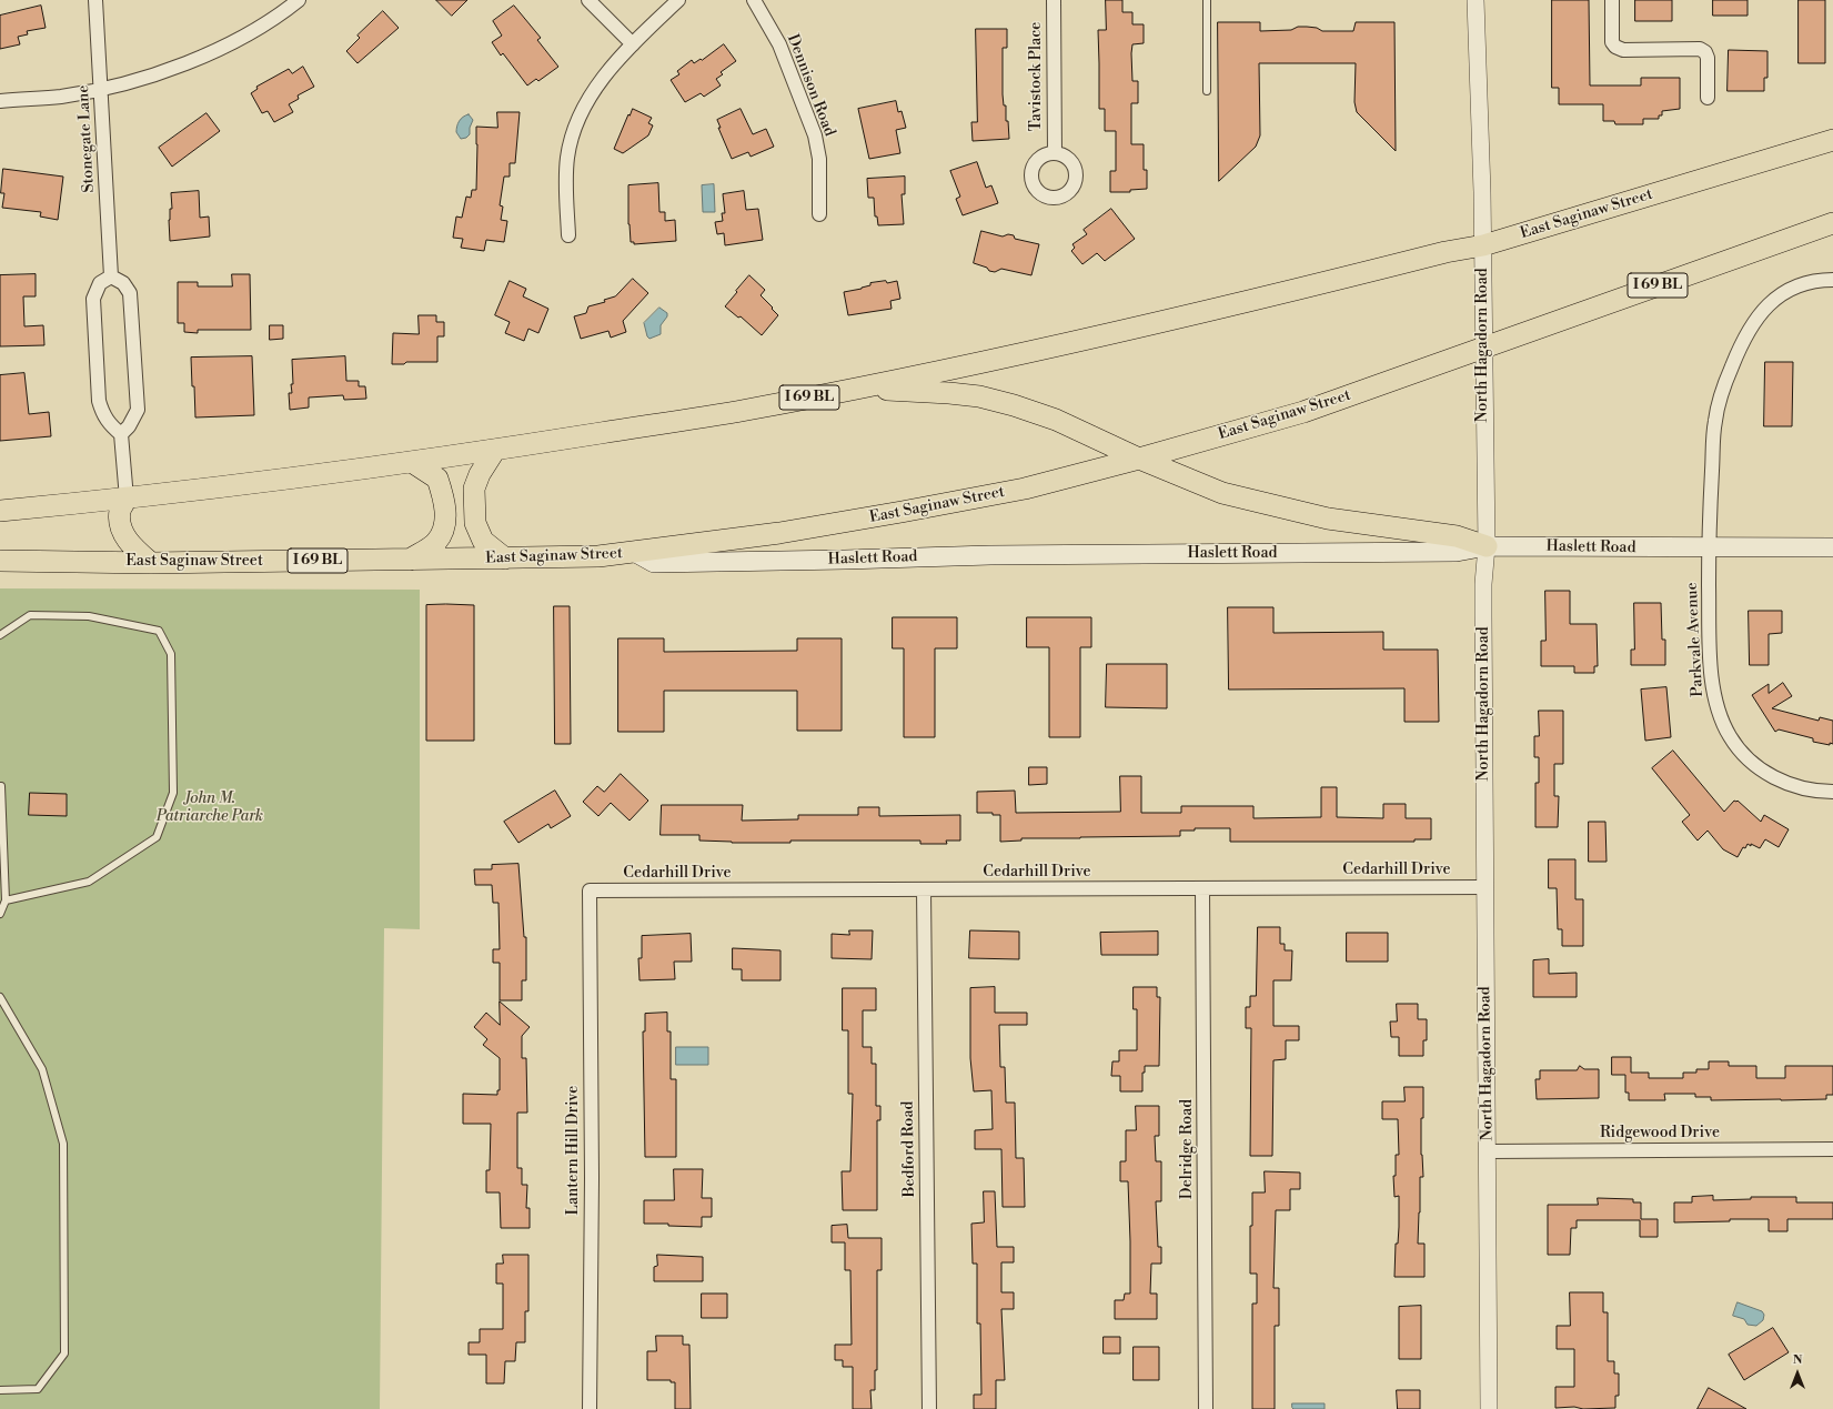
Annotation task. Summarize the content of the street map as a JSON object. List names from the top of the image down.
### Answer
{
  "streets": {
    "main road": ["East Saginaw Street", "I 69 BL", "Haslett Road"],
    "street": [
      "Tavistock Place",
      "Dennison Road",
      "Stonegate Lane",
      "North Hagadorn Road",
      "Parkvale Avenue",
      "Cedarhill Drive",
      "Ridgewood Drive",
      "Bedford Road",
      "Delridge Road",
      "Lantern Hill Drive"
    ]
  },
  "crossings": [
    ["East Saginaw Street", "North Hagadorn Road"],
    ["East Saginaw Street", "Haslett Road"],
    ["North Hagadorn Road", "Haslett Road"],
    ["North Hagadorn Road", "Cedarhill Drive"],
    ["North Hagadorn Road", "Ridgewood Drive"],
    ["Haslett Road", "Parkvale Avenue"],
    ["Cedarhill Drive", "Bedford Road"],
    ["Cedarhill Drive", "Delridge Road"],
    ["Cedarhill Drive", "Lantern Hill Drive"]
  ],
  "parks": ["John M. Patriarche Park"],
  "north": "top"
}
